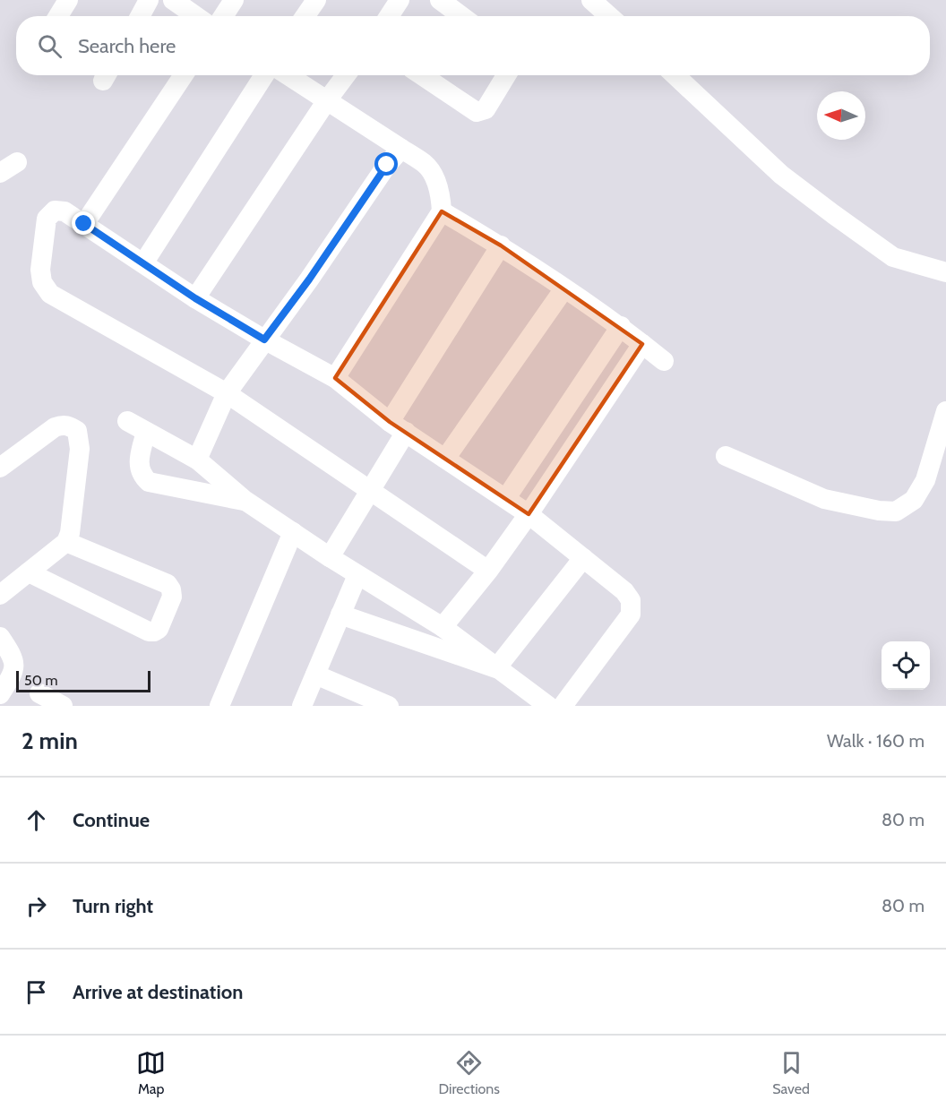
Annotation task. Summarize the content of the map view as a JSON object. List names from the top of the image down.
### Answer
{
  "scale_bar": "50 m",
  "north": "left",
  "page": {
    "search": "Search here",
    "scale": "50 m",
    "heading": ["2 min", "Walk · 160 m"],
    "list": [
      ["Continue", "80 m"],
      ["Turn right", "80 m"],
      "Arrive at destination"
    ],
    "nav": ["Map", "Directions", "Saved"]
  }
}
